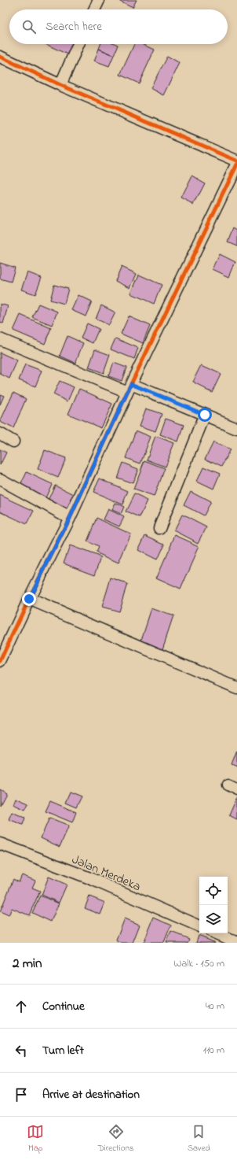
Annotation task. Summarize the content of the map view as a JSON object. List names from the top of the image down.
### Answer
{
  "streets": {
    "street": ["Jalan Merdeka"]
  },
  "page": {
    "search": "Search here",
    "heading": ["2 min", "Walk · 150 m"],
    "list": [
      ["Continue", "40 m"],
      ["Turn left", "110 m"],
      "Arrive at destination"
    ],
    "nav": ["Map", "Directions", "Saved"]
  }
}
